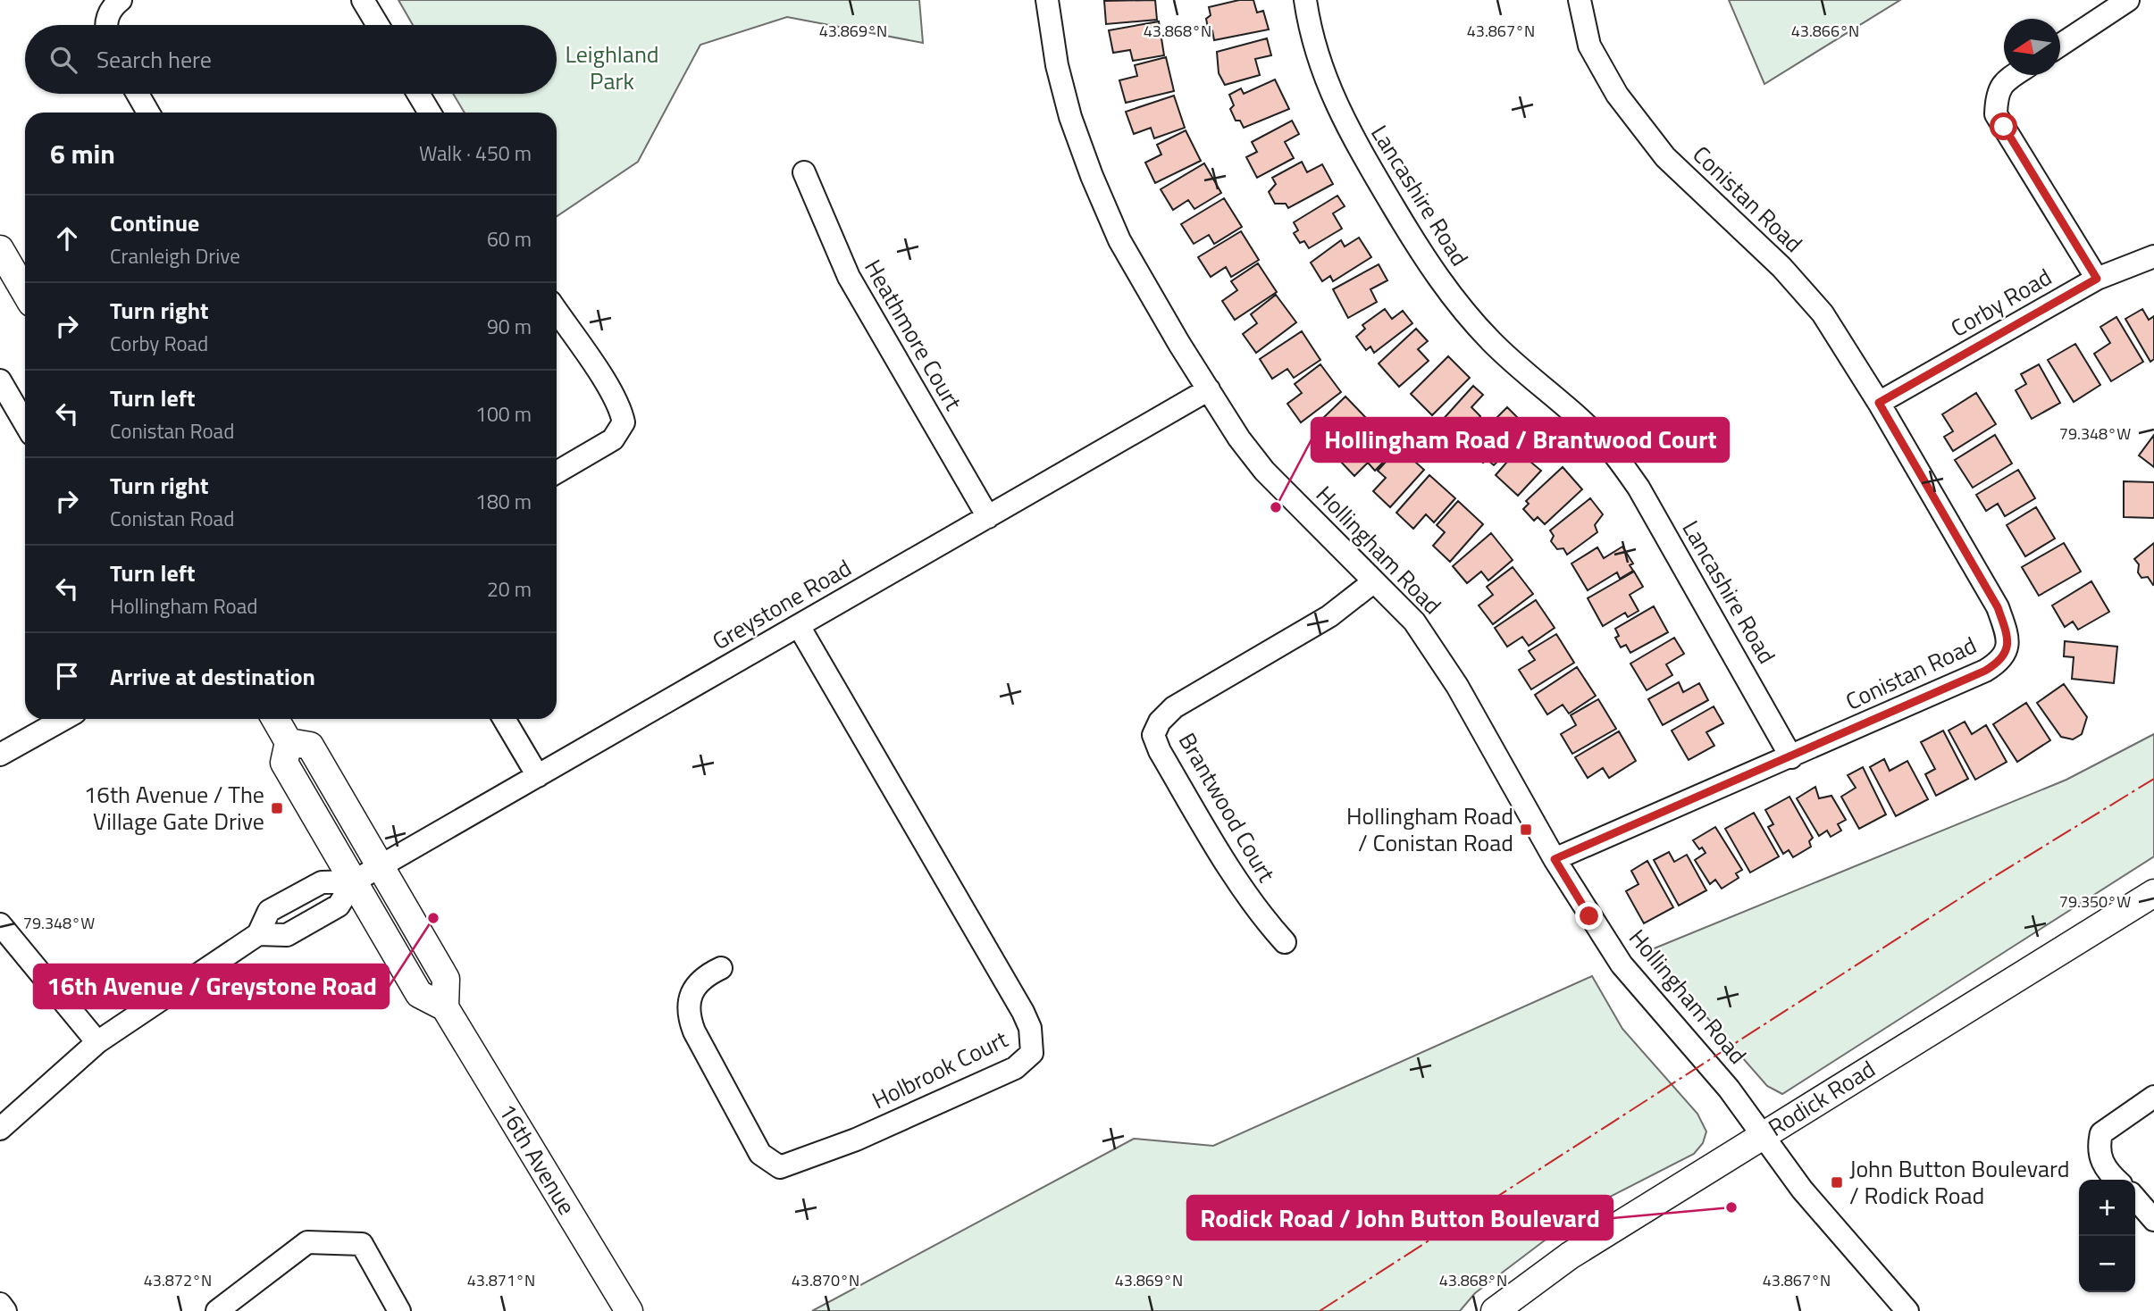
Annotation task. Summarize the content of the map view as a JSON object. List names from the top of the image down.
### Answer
{
  "streets": {
    "main road": ["Rodick Road", "16th Avenue"],
    "street": [
      "Lancashire Road",
      "Conistan Road",
      "Corby Road",
      "Heathmore Court",
      "Hollingham Road",
      "Greystone Road",
      "Brantwood Court",
      "Holbrook Court"
    ]
  },
  "crossings": [
    ["Lancashire Road", "Conistan Road"],
    ["Conistan Road", "Corby Road"],
    ["Conistan Road", "Hollingham Road"],
    ["Heathmore Court", "Greystone Road"],
    ["Hollingham Road", "Greystone Road"],
    ["Hollingham Road", "Brantwood Court"],
    ["Hollingham Road", "Rodick Road"],
    ["Greystone Road", "Holbrook Court"]
  ],
  "parks": ["Leighland Park"],
  "places": {
    "other": ["Hollingham Road / Brantwood Court", "16th Avenue / Greystone Road", "Rodick Road / John Button Boulevard"],
    "transit": ["16th Avenue / The Village Gate Drive", "Hollingham Road / Conistan Road", "John Button Boulevard / Rodick Road"]
  },
  "north": "left",
  "page": {
    "search": "Search here",
    "heading": ["6 min", "Walk · 450 m"],
    "list": [
      ["Continue", "Cranleigh Drive", "60 m"],
      ["Turn right", "Corby Road", "90 m"],
      ["Turn left", "Conistan Road", "100 m"],
      ["Turn right", "Conistan Road", "180 m"],
      ["Turn left", "Hollingham Road", "20 m"],
      "Arrive at destination"
    ],
    "map_buttons": ["+", "−"]
  },
  "coordinates": [
    "43.869°N",
    "43.868°N",
    "43.867°N",
    "43.866°N",
    "79.348°W",
    "79.350°W",
    "43.872°N",
    "43.871°N",
    "43.870°N"
  ]
}
